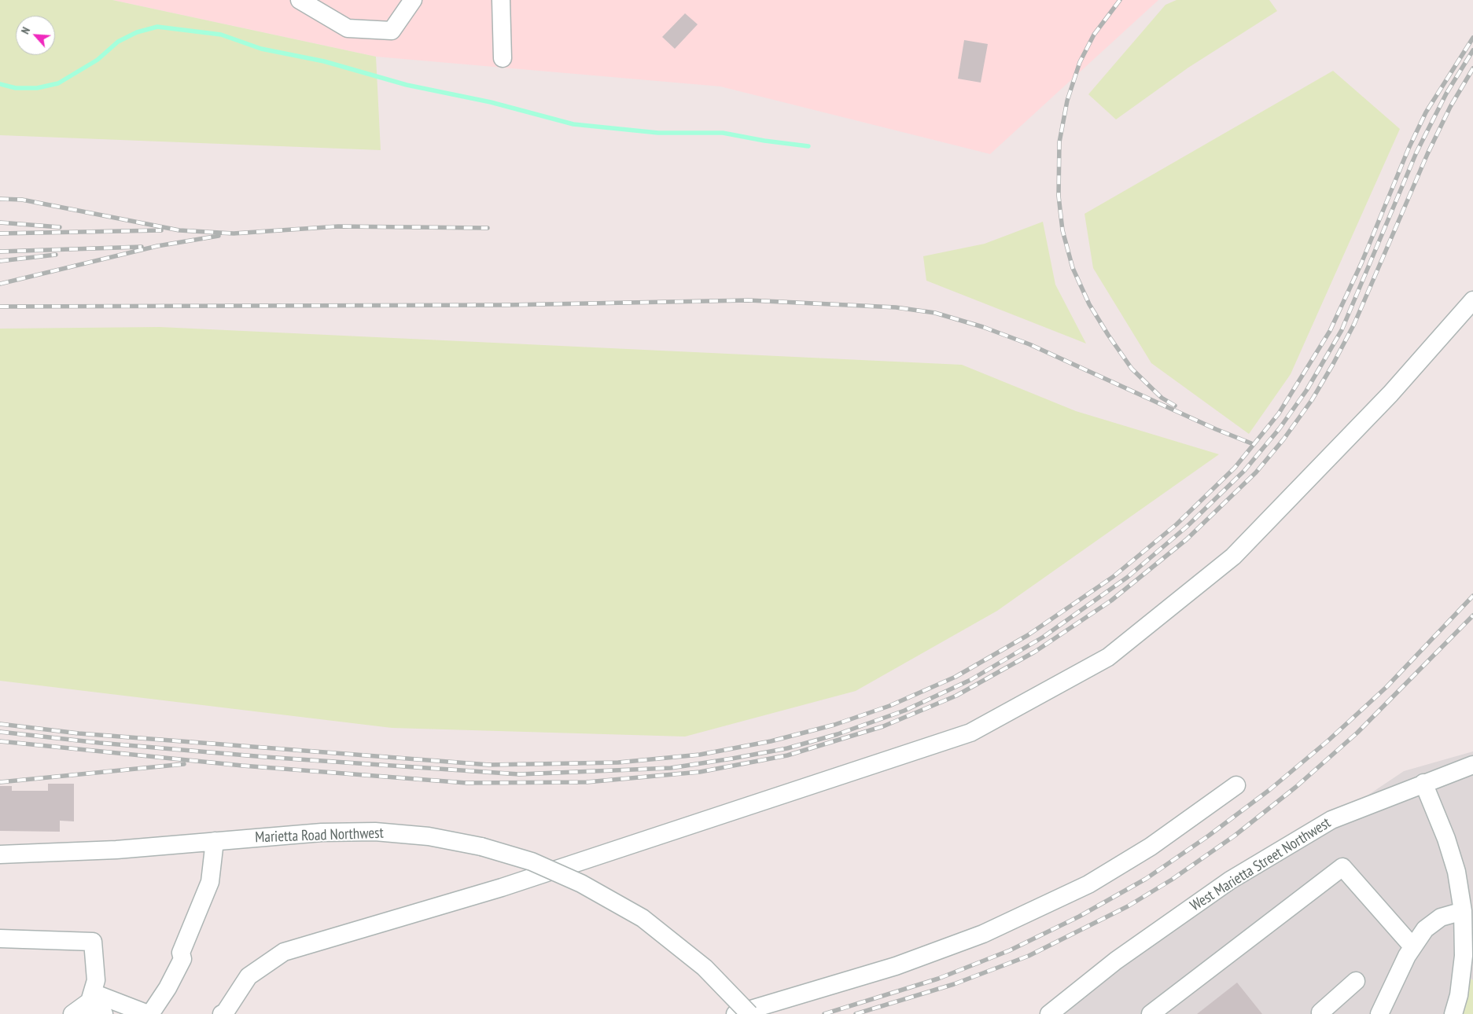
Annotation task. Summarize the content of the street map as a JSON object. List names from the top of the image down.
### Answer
{
  "streets": {
    "street": ["Marietta Road Northwest", "West Marietta Street Northwest"]
  },
  "north": "top left"
}
